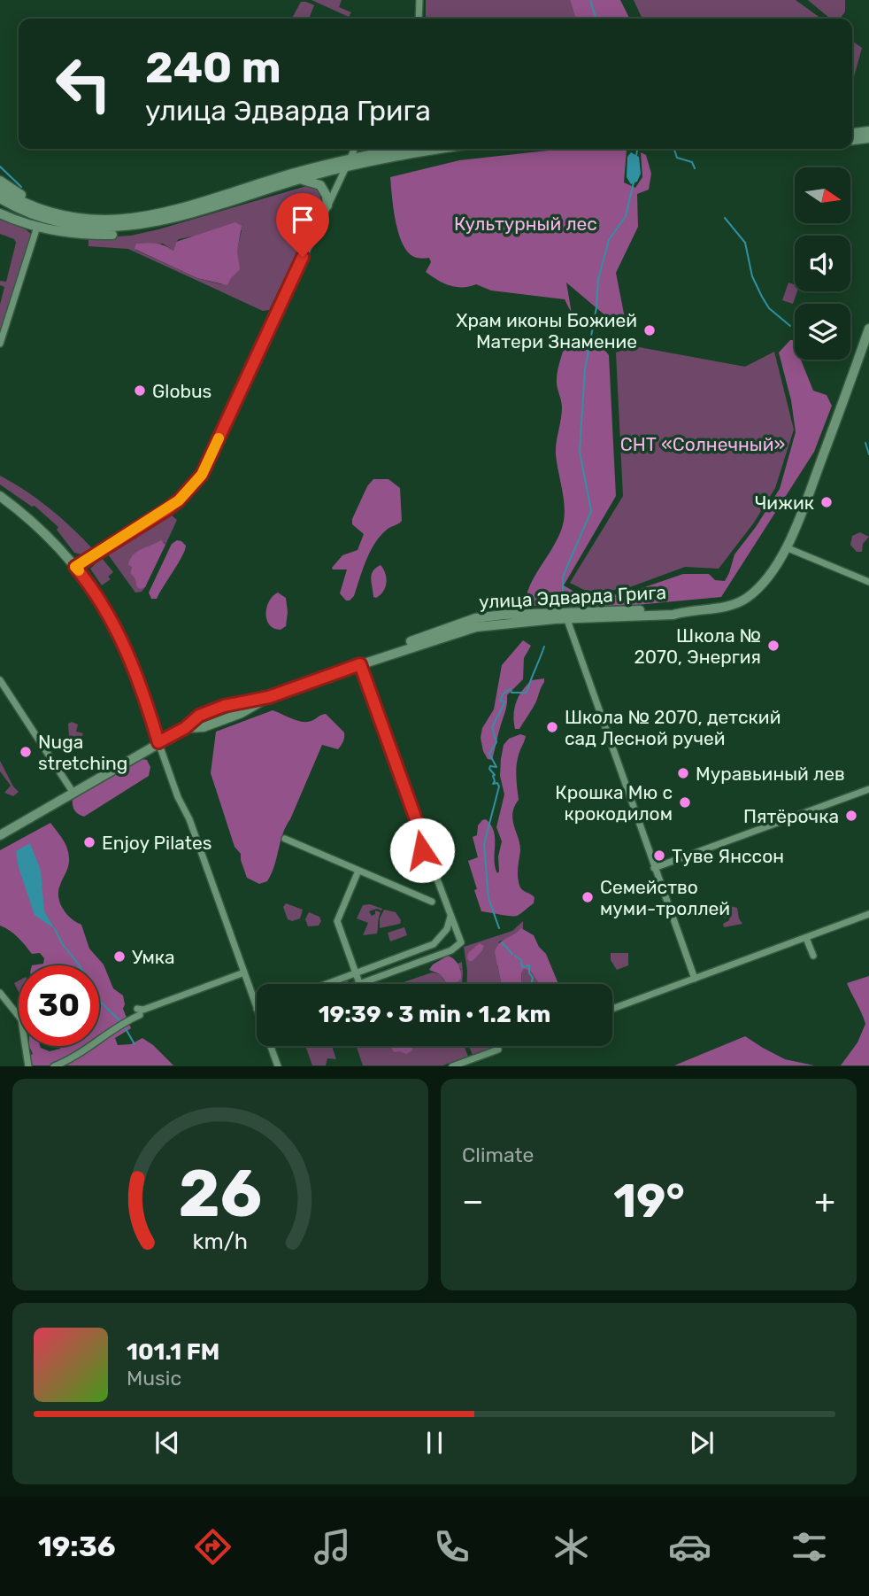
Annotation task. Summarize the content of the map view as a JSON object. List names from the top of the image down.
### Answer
{
  "streets": {
    "street": ["улица Эдварда Грига"]
  },
  "parks": ["Культурный лес", "СНТ «Солнечный»"],
  "places": [
    "Храм иконы Божией Матери Знамение",
    "Globus",
    "Чижик",
    "Школа № 2070, Энергия",
    "Школа № 2070, детский сад Лесной ручей",
    "Nuga stretching",
    "Муравьиный лев",
    "Крошка Мю с крокодилом",
    "Пятёрочка",
    "Enjoy Pilates",
    "Туве Янссон",
    "Семейство муми-троллей",
    "Умка"
  ],
  "north": "right",
  "page": {
    "turn": ["240 m", "улица Эдварда Грига"],
    "limit": "30",
    "trip": "19:39 · 3 min · 1.2 km",
    "tile": "Climate",
    "heat": ["−", "19°", "+"],
    "song": ["101.1 FM", "Music"],
    "tabs": "19:36",
    "gauge": ["26", "km/h"]
  }
}
